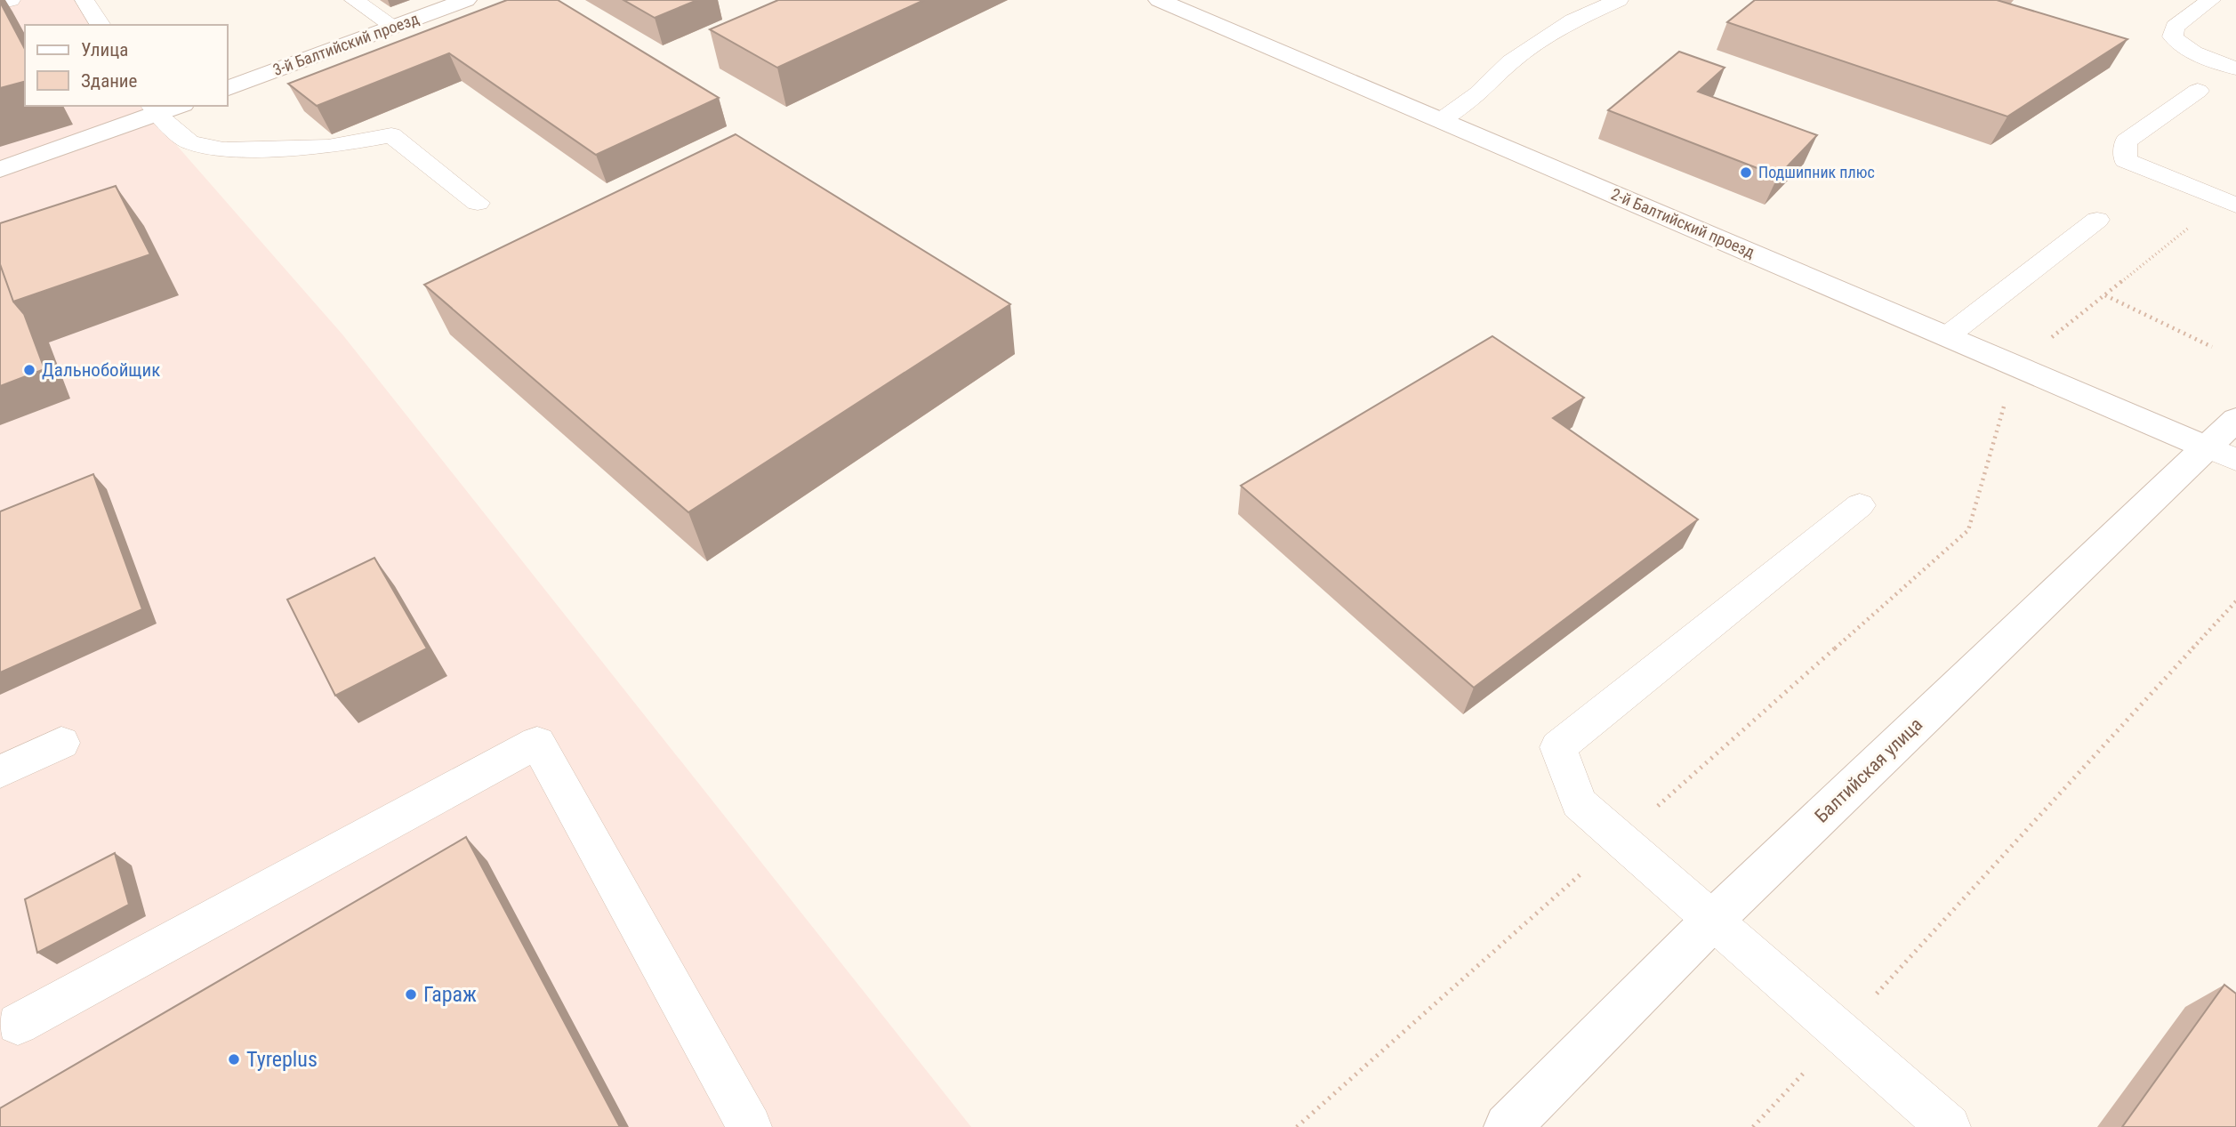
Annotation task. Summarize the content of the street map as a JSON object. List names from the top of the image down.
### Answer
{
  "streets": {
    "street": ["3-й Балтийский проезд", "2-й Балтийский проезд", "Балтийская улица"]
  },
  "crossings": [
    ["2-й Балтийский проезд", "Балтийская улица"]
  ],
  "places": [
    "Подшипник плюс",
    "Дальнобойщик",
    "Гараж",
    "Tyreplus"
  ],
  "legend": ["Улица", "Здание"]
}
